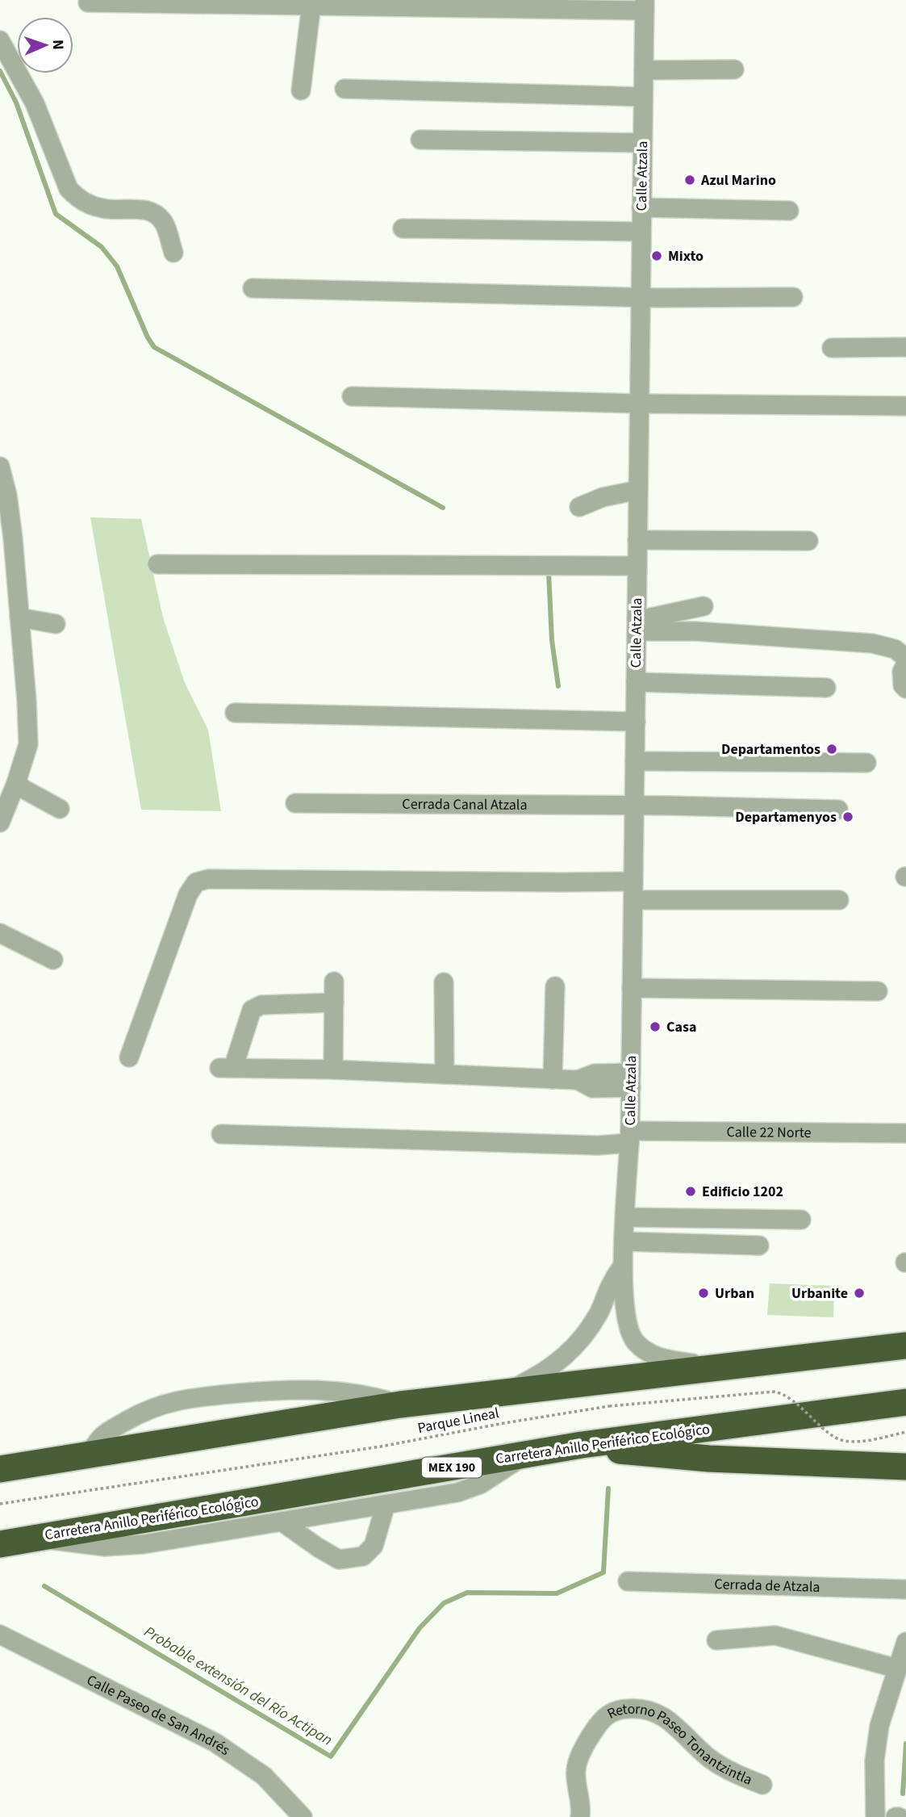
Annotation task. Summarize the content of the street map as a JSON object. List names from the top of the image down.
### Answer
{
  "streets": {
    "highway": ["Carretera Anillo Periférico Ecológico", "MEX 190"],
    "street": [
      "Calle Atzala",
      "Cerrada Canal Atzala",
      "Calle 22 Norte",
      "Cerrada de Atzala",
      "Calle Paseo de San Andrés",
      "Retorno Paseo Tonantzintla"
    ],
    "path": ["Parque Lineal"]
  },
  "crossings": [
    ["Calle Atzala", "Cerrada Canal Atzala"],
    ["Calle Atzala", "Calle 22 Norte"]
  ],
  "water": ["Probable extensión del Río Actipan"],
  "places": [
    "Azul Marino",
    "Mixto",
    "Departamentos",
    "Departamenyos",
    "Casa",
    "Edificio 1202",
    "Urban",
    "Urbanite"
  ],
  "north": "right"
}
